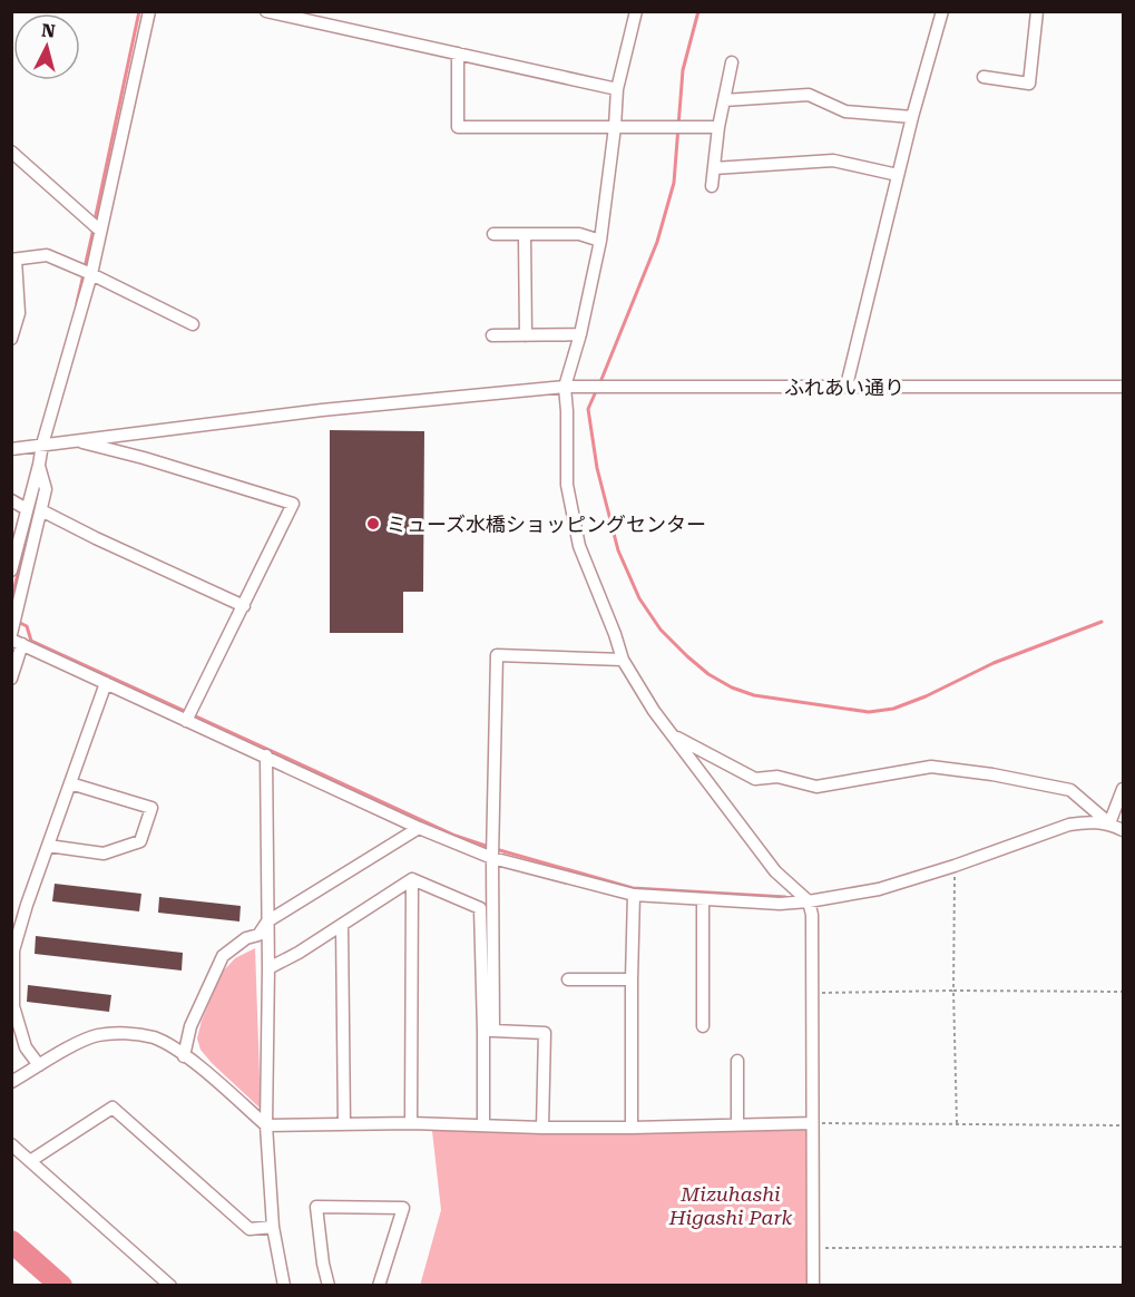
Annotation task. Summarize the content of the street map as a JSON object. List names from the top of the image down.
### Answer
{
  "streets": {
    "street": ["ふれあい通り"]
  },
  "parks": ["Mizuhashi Higashi Park"],
  "places": ["ミューズ水橋ショッピングセンター"],
  "north": "top"
}
